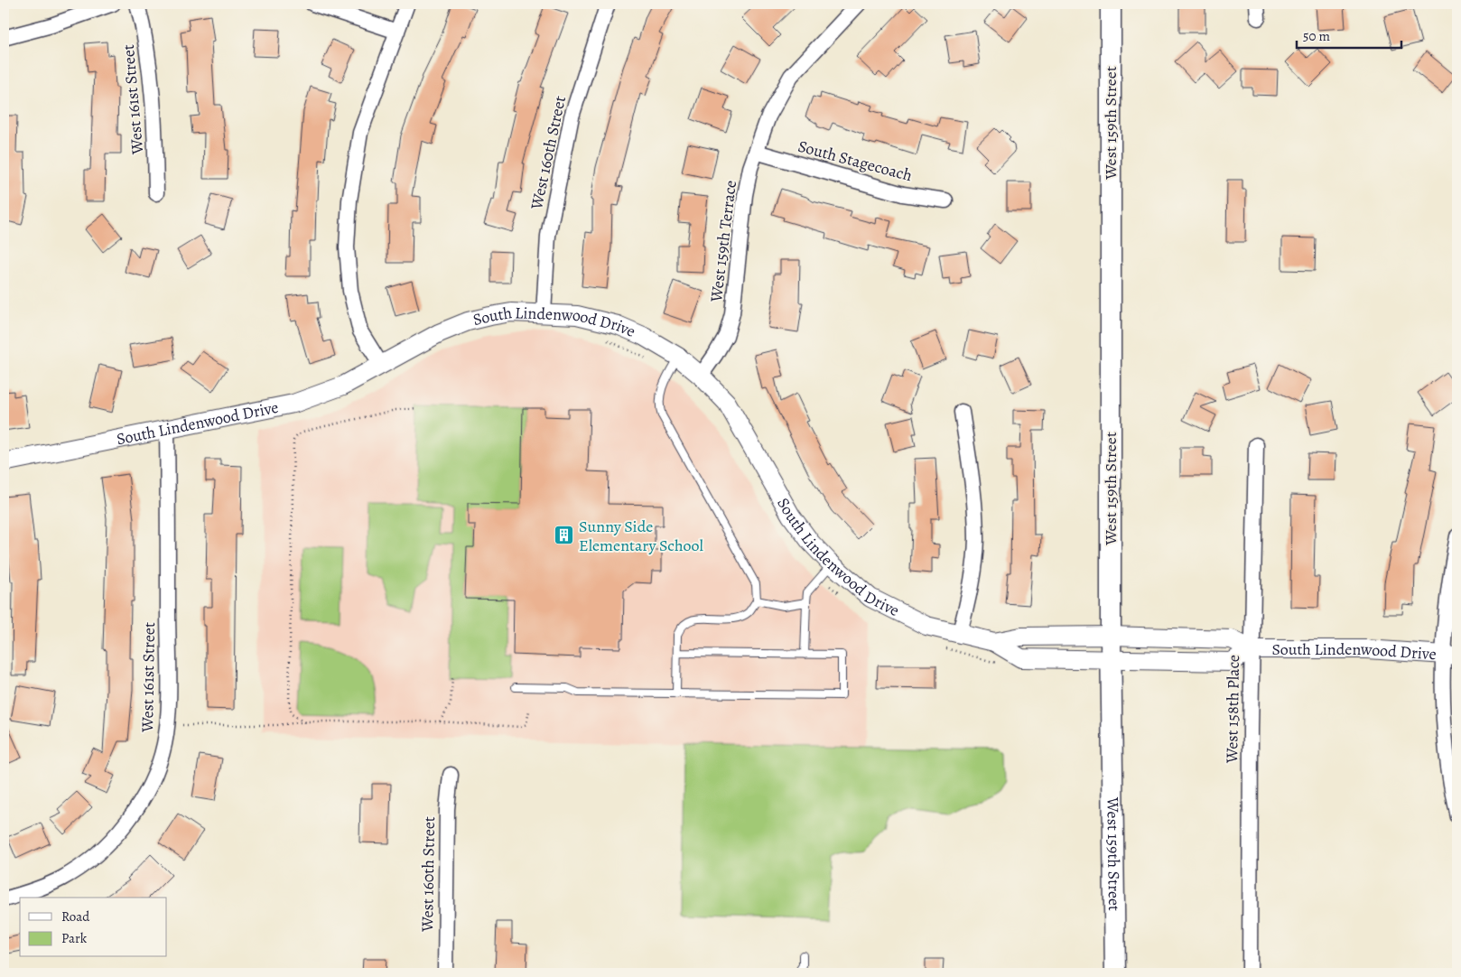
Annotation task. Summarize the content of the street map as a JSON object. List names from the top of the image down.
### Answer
{
  "streets": {
    "main road": ["West 159th Street"],
    "street": [
      "West 161st Street",
      "West 160th Street",
      "South Stagecoach",
      "West 159th Terrace",
      "South Lindenwood Drive",
      "West 158th Place"
    ]
  },
  "crossings": [
    ["West 161st Street", "South Lindenwood Drive"],
    ["West 159th Street", "South Lindenwood Drive"],
    ["West 160th Street", "South Lindenwood Drive"],
    ["South Stagecoach", "West 159th Terrace"],
    ["West 159th Terrace", "South Lindenwood Drive"],
    ["South Lindenwood Drive", "West 158th Place"]
  ],
  "places": {
    "building": ["Sunny Side Elementary School"]
  },
  "legend": ["Road", "Park"],
  "scale_bar": "50 m"
}
